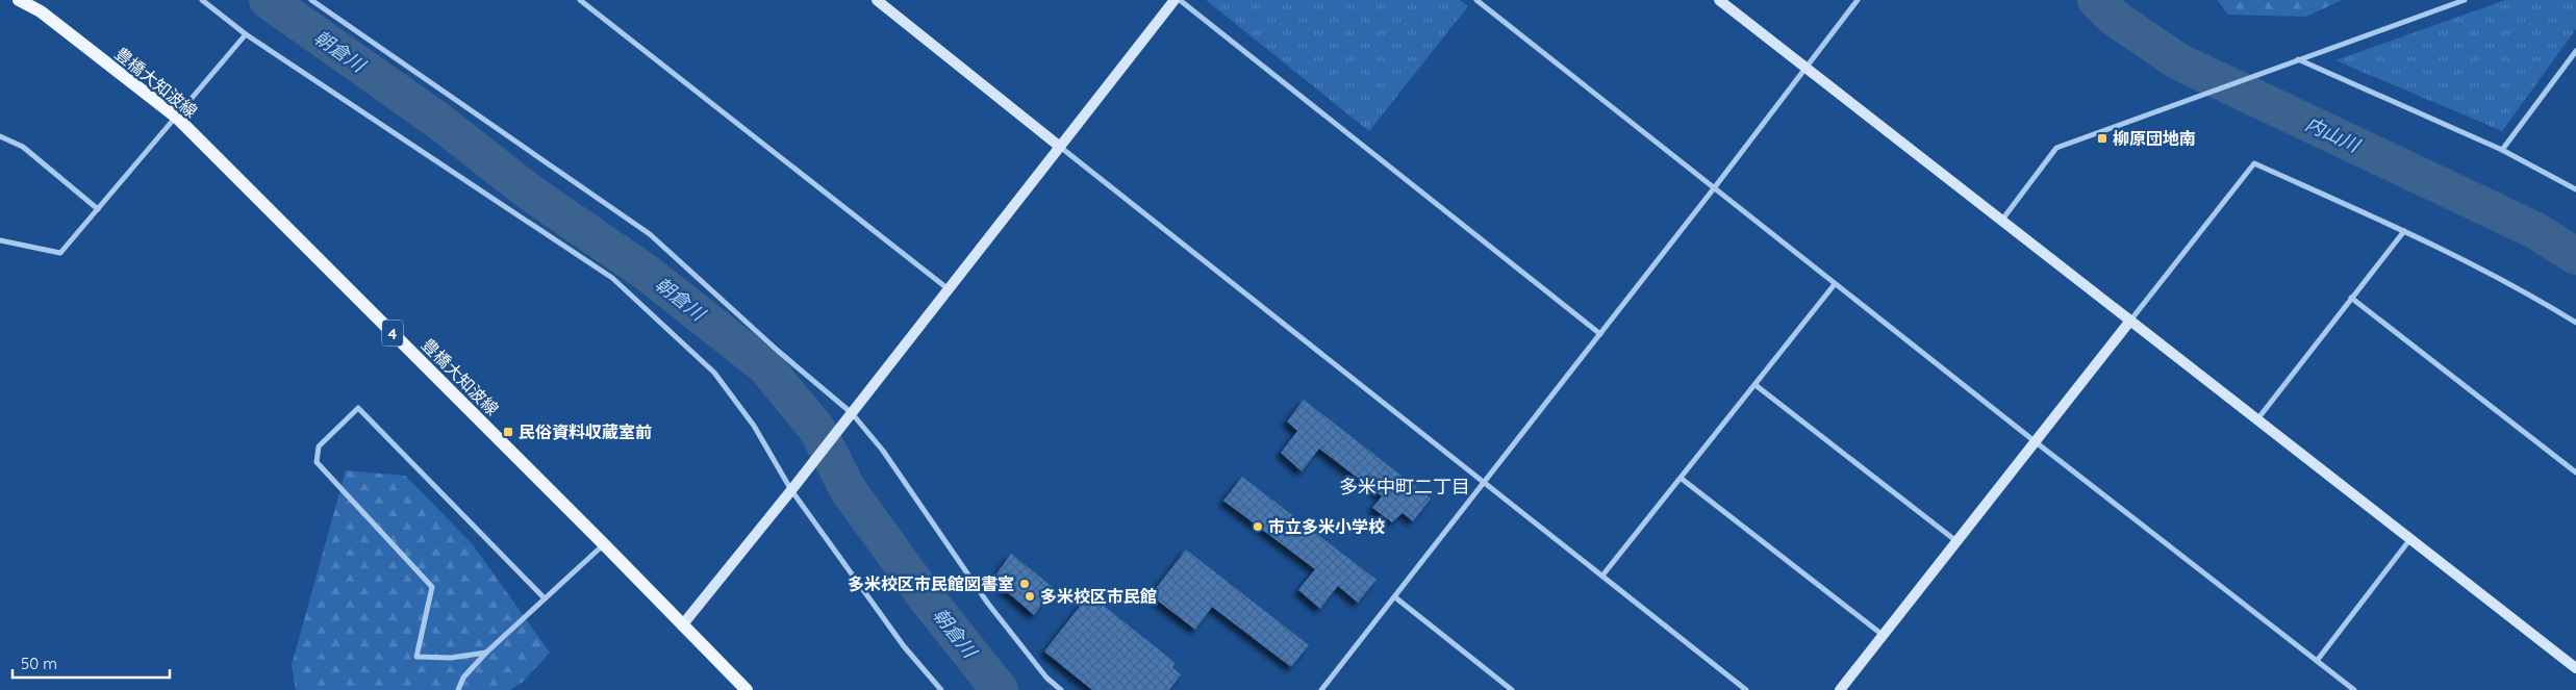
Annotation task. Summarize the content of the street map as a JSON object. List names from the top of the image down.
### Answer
{
  "streets": {
    "main road": ["豊橋大知波線", "4"]
  },
  "districts": ["多米中町二丁目"],
  "water": ["朝倉川", "内山川"],
  "places": {
    "transit": ["柳原団地南", "民俗資料収蔵室前"],
    "other": ["市立多米小学校", "多米校区市民館図書室", "多米校区市民館"]
  },
  "scale_bar": "50 m"
}
